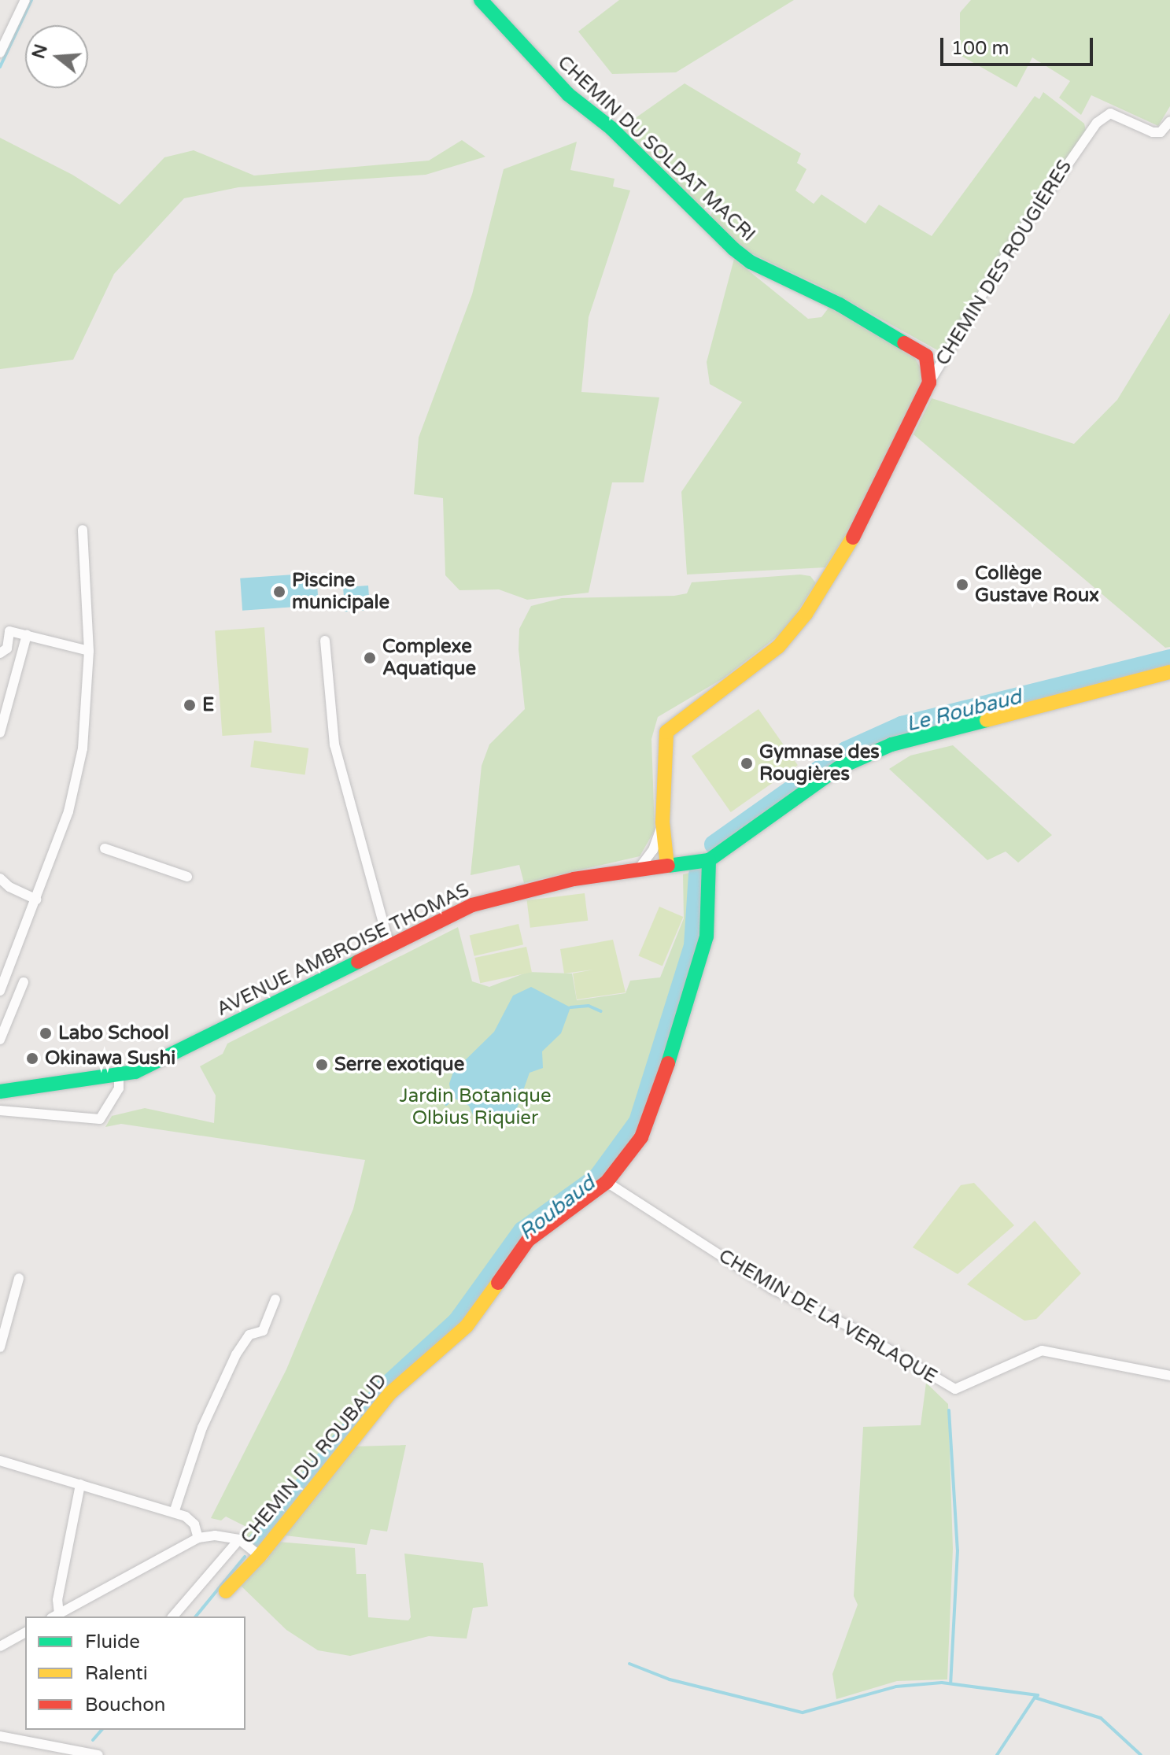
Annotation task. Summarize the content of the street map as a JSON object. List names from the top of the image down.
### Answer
{
  "streets": {
    "street": [
      "CHEMIN DU SOLDAT MACRI",
      "CHEMIN DES ROUGIÈRES",
      "AVENUE AMBROISE THOMAS",
      "CHEMIN DE LA VERLAQUE",
      "CHEMIN DU ROUBAUD"
    ]
  },
  "crossings": [
    ["CHEMIN DU SOLDAT MACRI", "CHEMIN DES ROUGIÈRES"],
    ["AVENUE AMBROISE THOMAS", "CHEMIN DU ROUBAUD"],
    ["CHEMIN DE LA VERLAQUE", "CHEMIN DU ROUBAUD"]
  ],
  "water": ["Le Roubaud", "Roubaud"],
  "parks": ["Jardin Botanique Olbius Riquier"],
  "places": [
    "Collège Gustave Roux",
    "Piscine municipale",
    "Complexe Aquatique",
    "E",
    "Gymnase des Rougières",
    "Labo School",
    "Okinawa Sushi",
    "Serre exotique"
  ],
  "legend": ["Fluide", "Ralenti", "Bouchon"],
  "scale_bar": "100 m",
  "north": "left"
}
